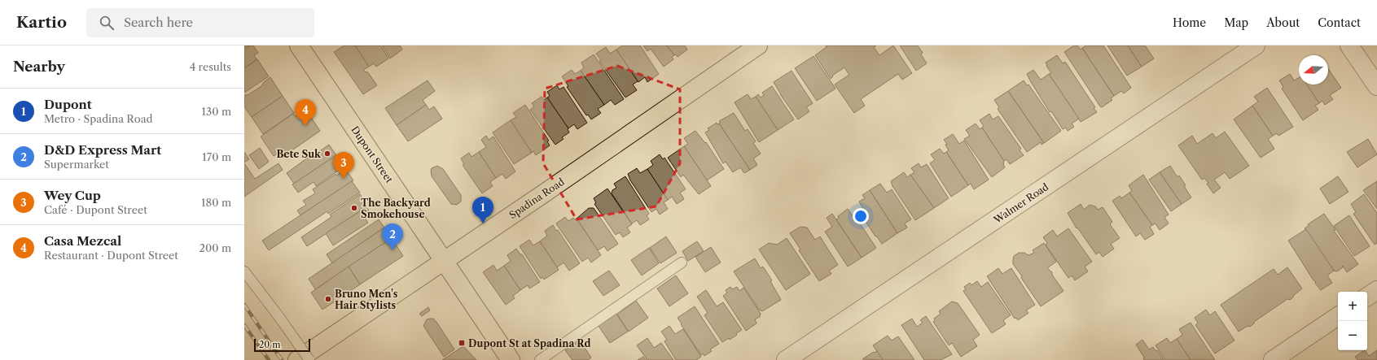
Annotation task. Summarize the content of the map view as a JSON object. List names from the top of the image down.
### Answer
{
  "streets": {
    "main road": ["Dupont Street", "Spadina Road"],
    "street": ["Walmer Road"]
  },
  "crossings": [
    ["Dupont Street", "Spadina Road"]
  ],
  "places": {
    "other": ["Bete Suk", "The Backyard Smokehouse", "Bruno Men's Hair Stylists"],
    "transit": ["Dupont St at Spadina Rd"]
  },
  "scale_bar": "20 m",
  "north": "left",
  "page": {
    "header": "Kartio",
    "search": "Search here",
    "nav": [
      "Home",
      "Map",
      "About",
      "Contact"
    ],
    "heading": ["Nearby", "4 results"],
    "list": [
      {
        "mark": "1",
        "name": "Dupont",
        "note": "Metro · Spadina Road",
        "value": "130 m"
      },
      {
        "mark": "2",
        "name": "D&D Express Mart",
        "note": "Supermarket",
        "value": "170 m"
      },
      {
        "mark": "3",
        "name": "Wey Cup",
        "note": "Café · Dupont Street",
        "value": "180 m"
      },
      {
        "mark": "4",
        "name": "Casa Mezcal",
        "note": "Restaurant · Dupont Street",
        "value": "200 m"
      }
    ],
    "pins": [
      "4",
      "3",
      "1",
      "2"
    ],
    "map_buttons": ["+", "−"],
    "scale": "20 m"
  }
}
